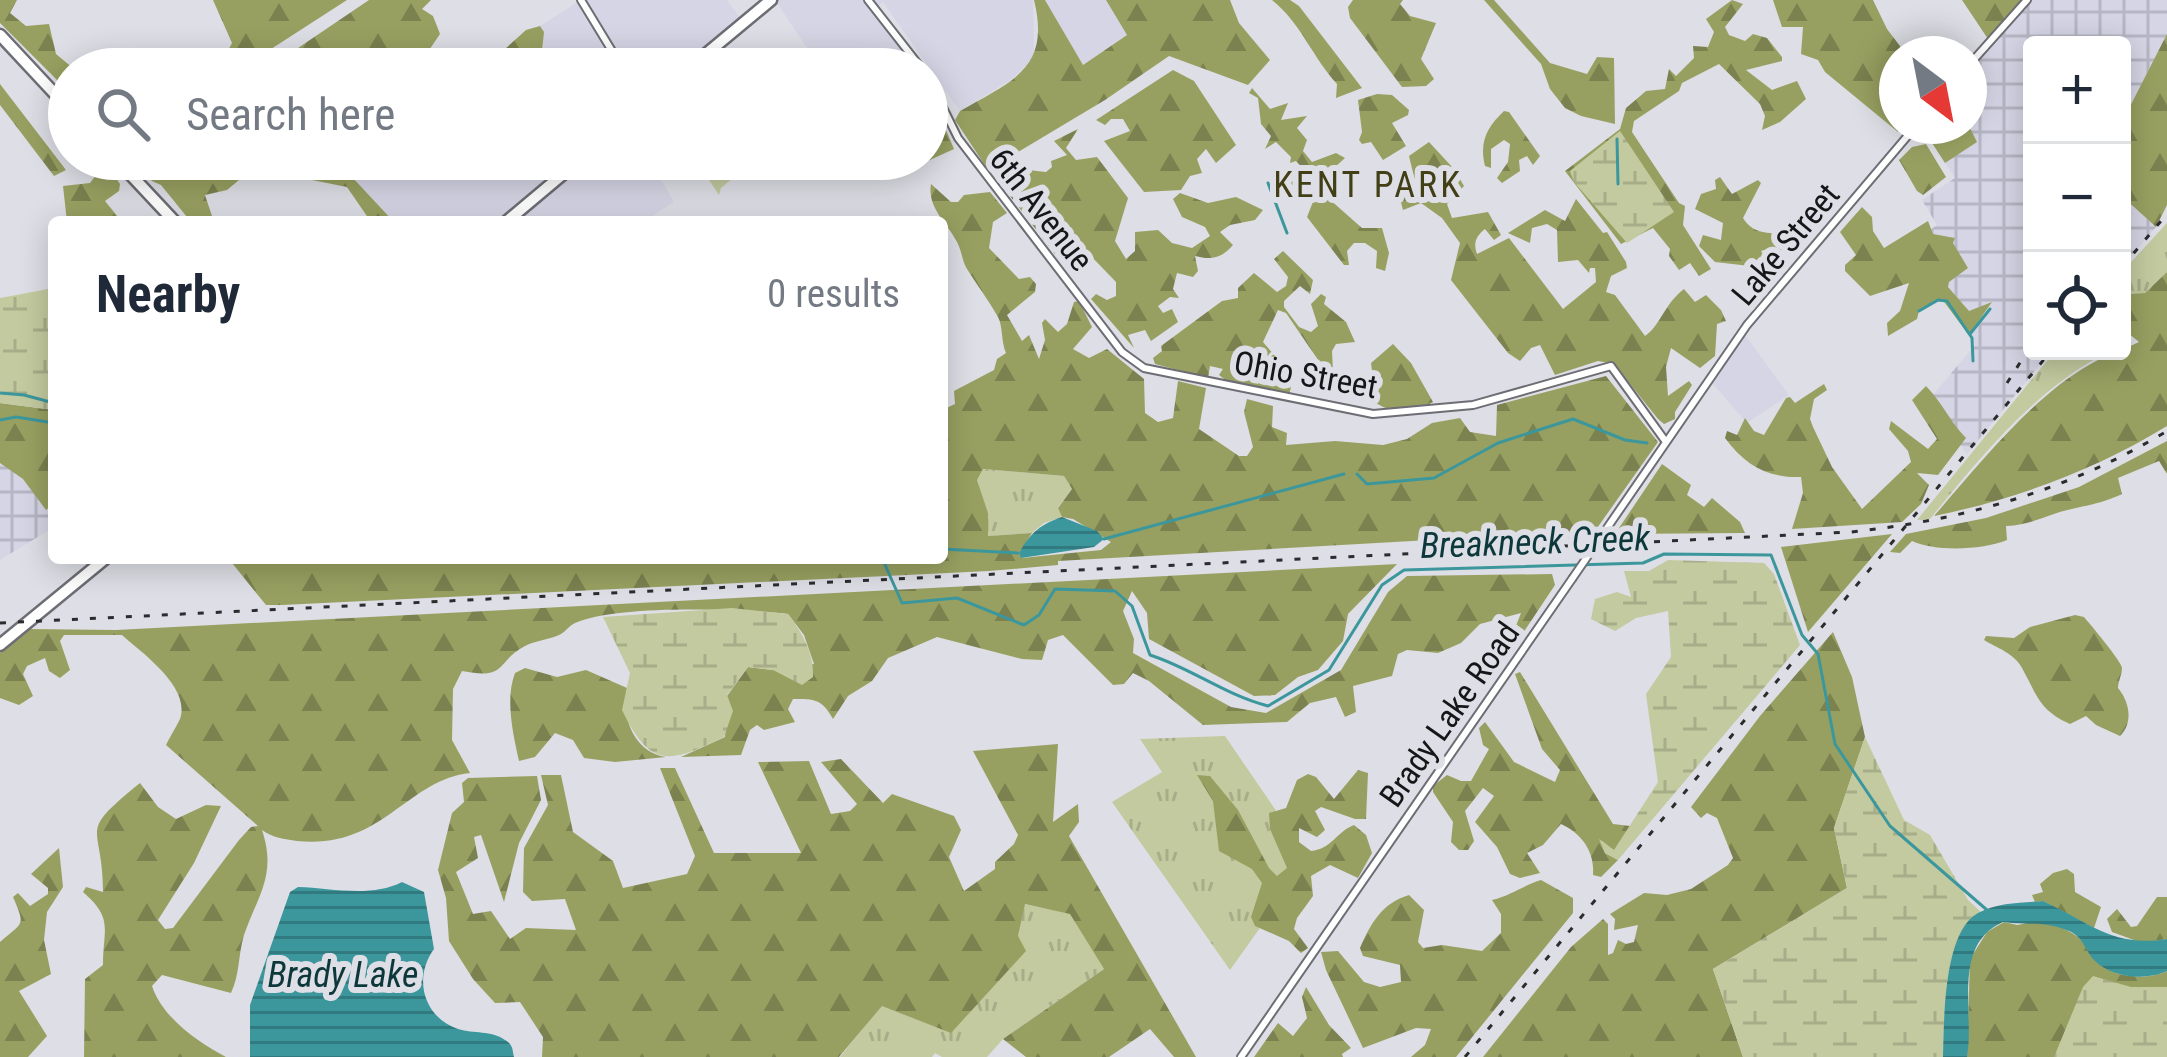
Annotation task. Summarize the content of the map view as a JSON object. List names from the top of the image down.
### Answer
{
  "streets": {
    "street": [
      "6th Avenue",
      "Lake Street",
      "Ohio Street",
      "Brady Lake Road"
    ]
  },
  "crossings": [
    ["6th Avenue", "Ohio Street"],
    ["Lake Street", "Brady Lake Road"],
    ["Ohio Street", "Brady Lake Road"]
  ],
  "districts": ["KENT PARK"],
  "water": ["Breakneck Creek", "Brady Lake"],
  "north": "bottom right",
  "page": {
    "map_buttons": ["+", "−"],
    "search": "Search here",
    "heading": ["Nearby", "0 results"]
  }
}
